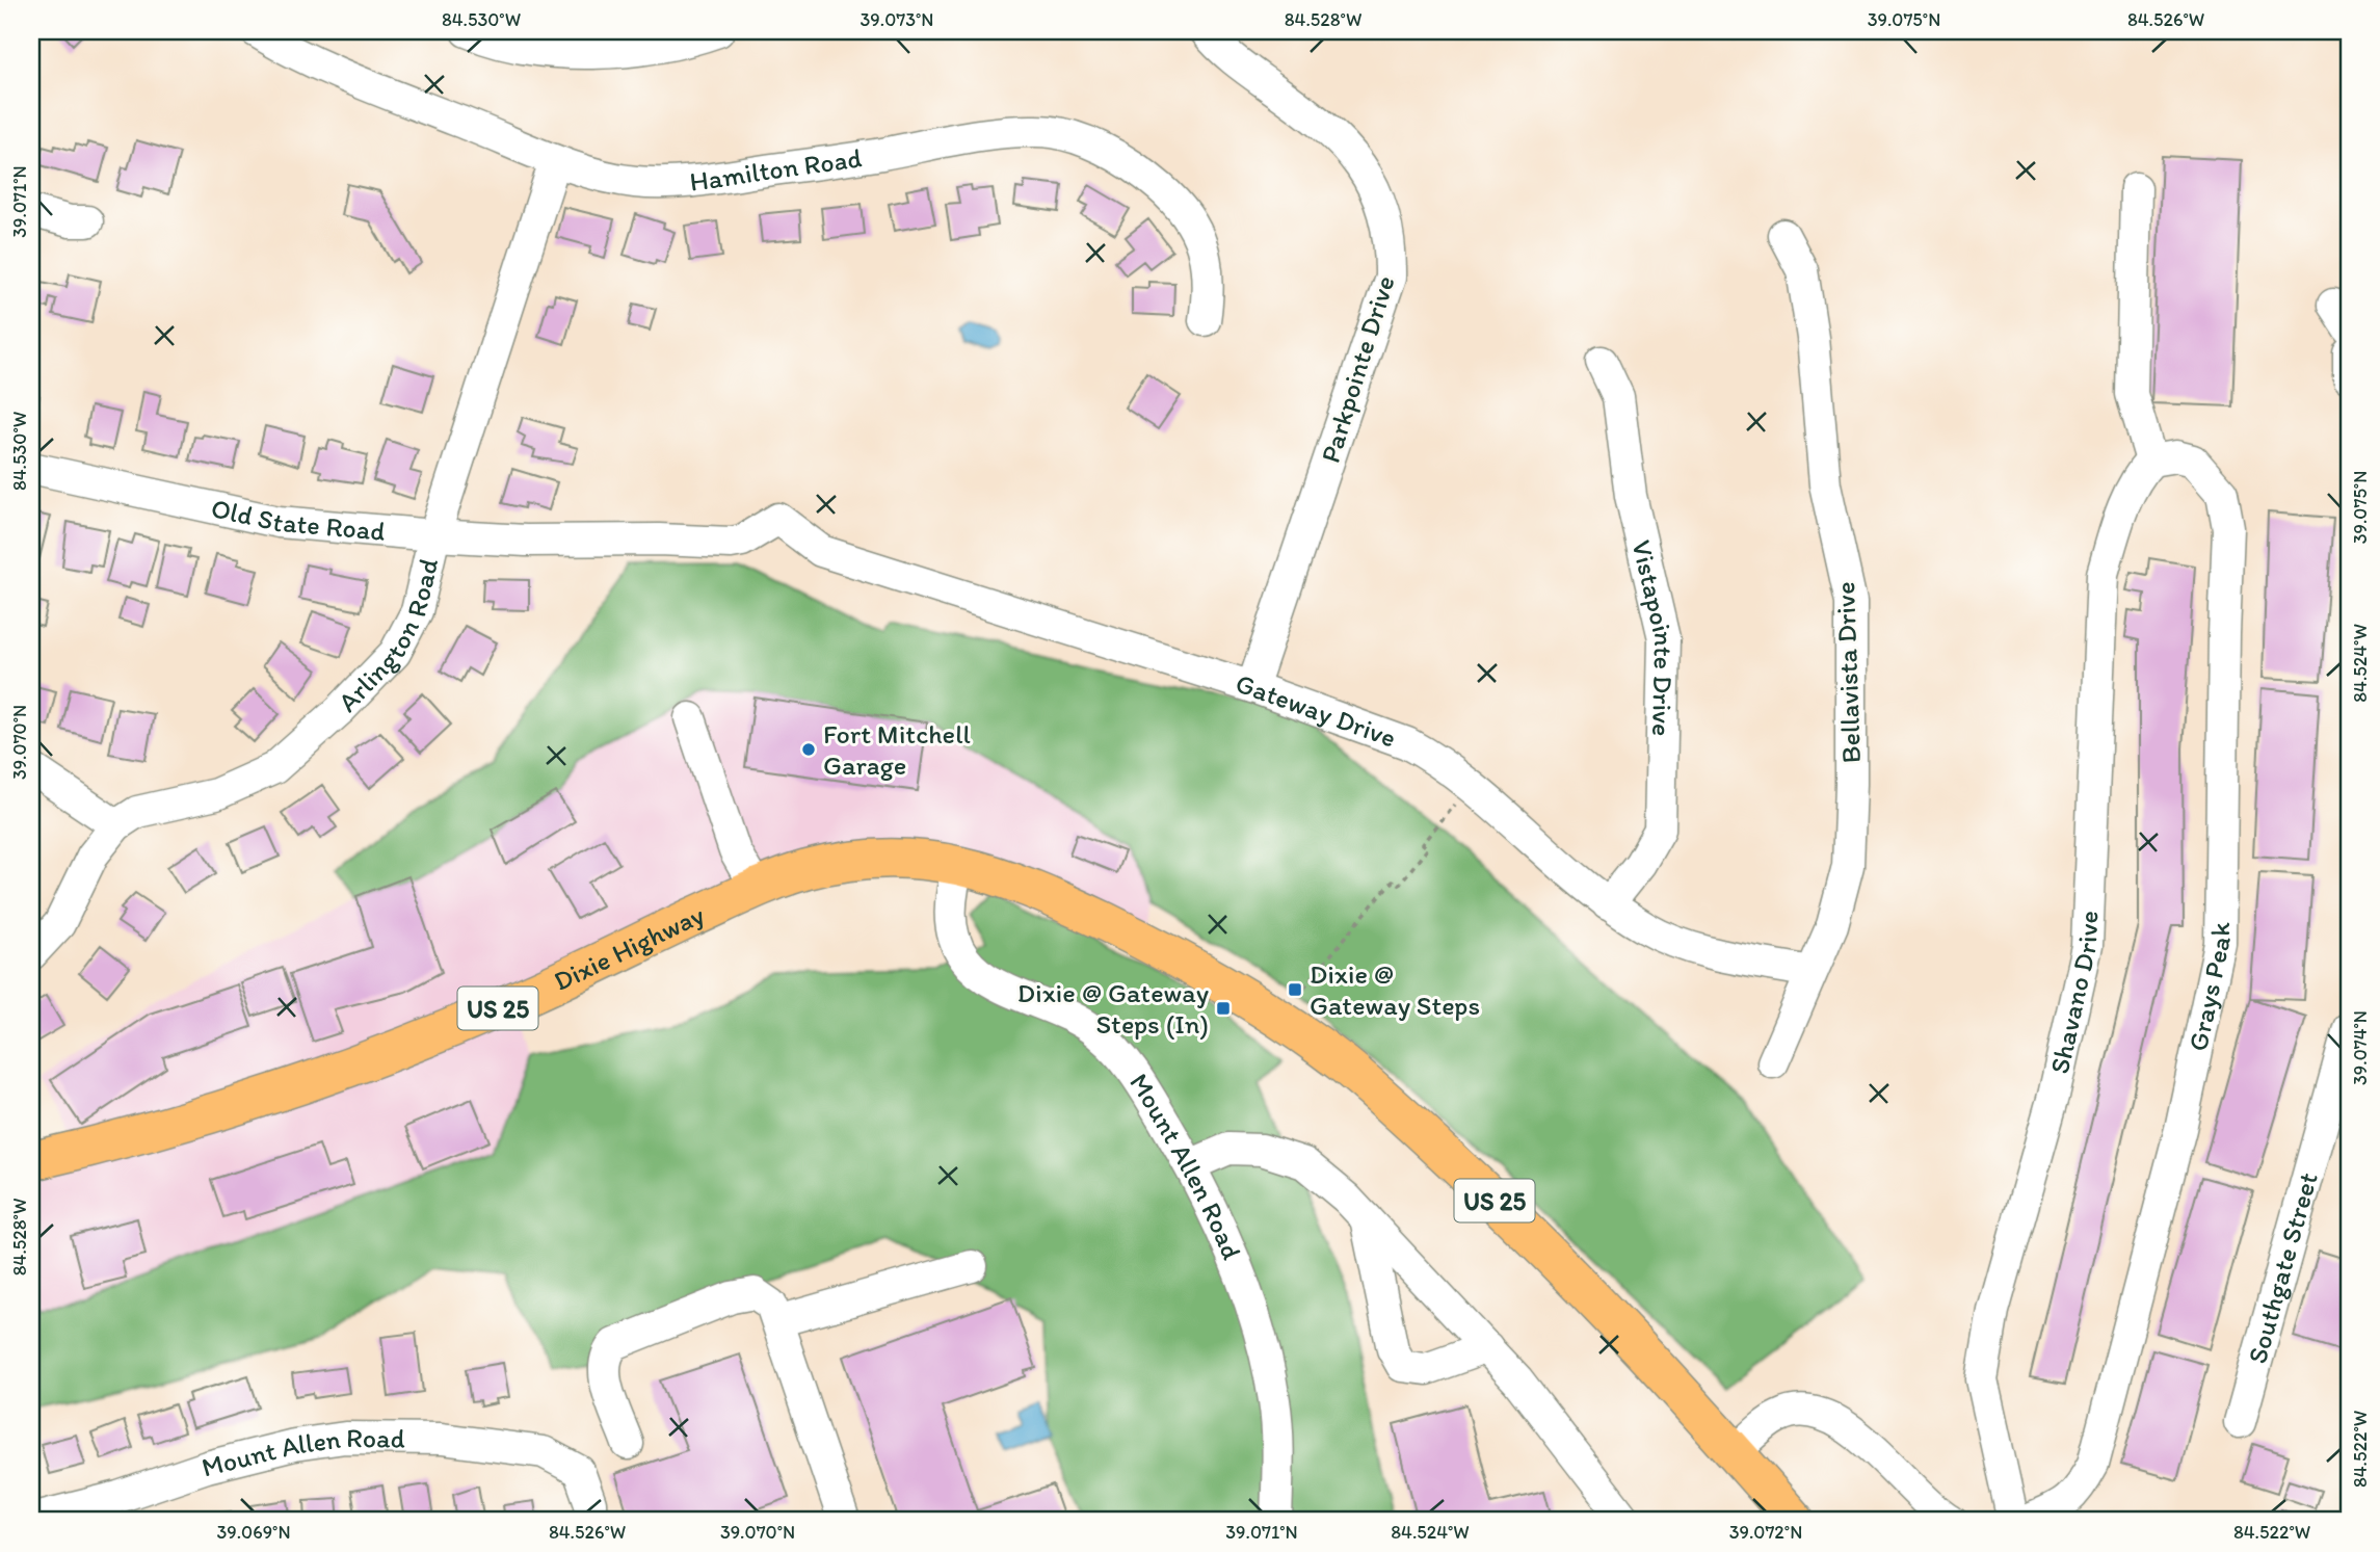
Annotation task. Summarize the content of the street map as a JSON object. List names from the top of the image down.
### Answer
{
  "streets": {
    "main road": ["Dixie Highway", "US 25"],
    "street": [
      "Hamilton Road",
      "Parkpointe Drive",
      "Old State Road",
      "Arlington Road",
      "Vistapointe Drive",
      "Bellavista Drive",
      "Gateway Drive",
      "Grays Peak",
      "Shavano Drive",
      "Mount Allen Road",
      "Southgate Street"
    ]
  },
  "crossings": [
    ["Hamilton Road", "Arlington Road"],
    ["Parkpointe Drive", "Gateway Drive"],
    ["Old State Road", "Arlington Road"],
    ["Old State Road", "Gateway Drive"],
    ["Vistapointe Drive", "Gateway Drive"],
    ["Bellavista Drive", "Gateway Drive"],
    ["Dixie Highway", "US 25"],
    ["Dixie Highway", "Mount Allen Road"],
    ["Grays Peak", "Shavano Drive"]
  ],
  "places": {
    "other": ["Fort Mitchell Garage"],
    "transit": ["Dixie @ Gateway Steps", "Dixie @ Gateway Steps (In)"]
  },
  "coordinates": [
    "84.530°W",
    "39.073°N",
    "84.528°W",
    "39.075°N",
    "84.526°W",
    "39.071°N",
    "84.524°W",
    "39.070°N",
    "39.074°N",
    "84.522°W",
    "39.069°N",
    "39.072°N"
  ]
}
